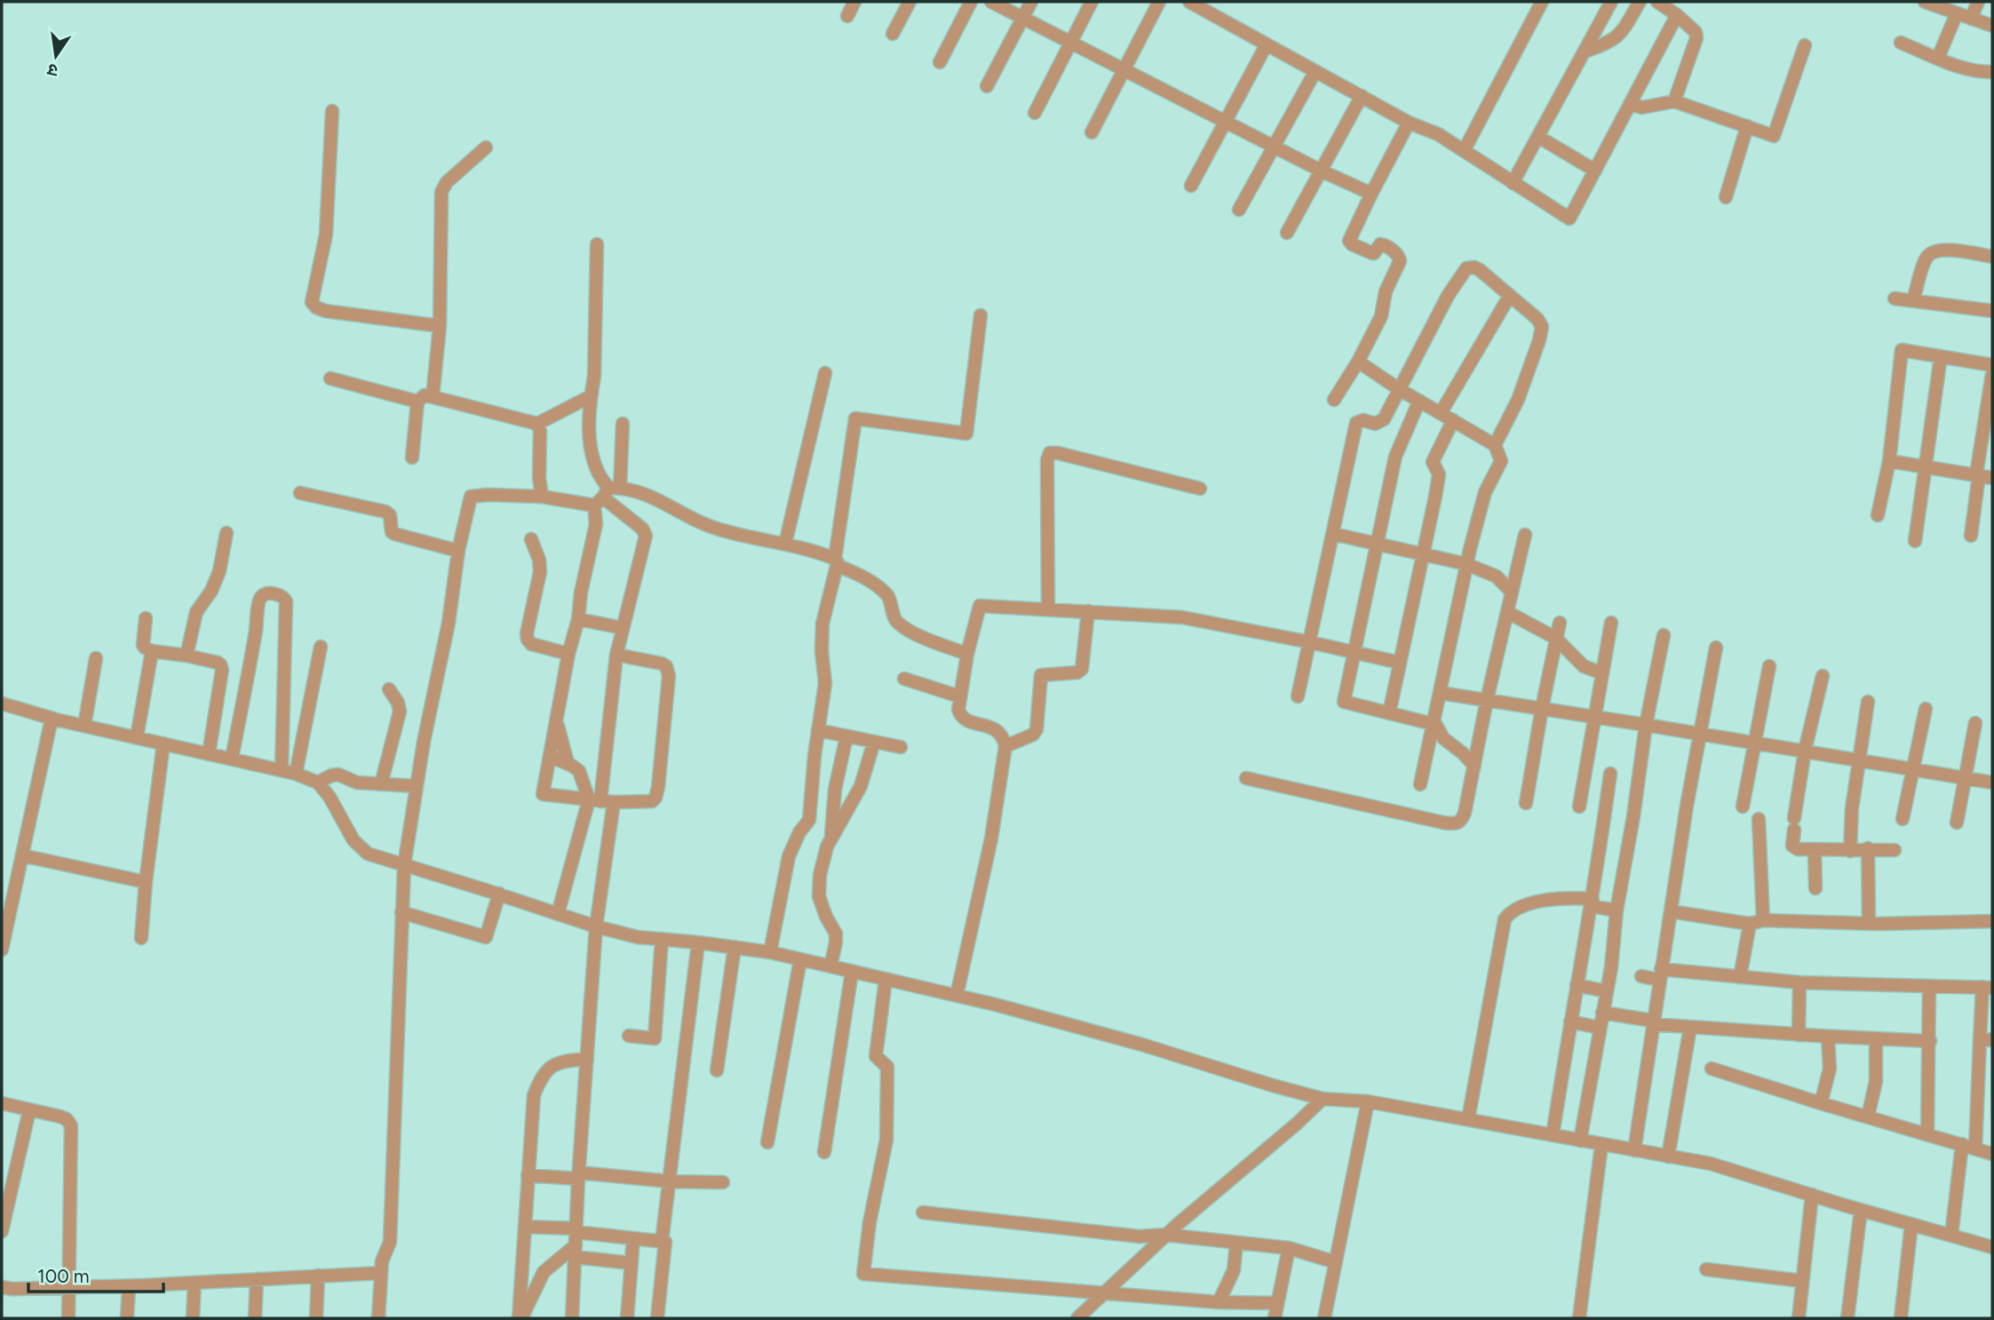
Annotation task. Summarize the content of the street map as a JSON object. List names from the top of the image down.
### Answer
{
  "scale_bar": "100 m",
  "north": "bottom"
}
